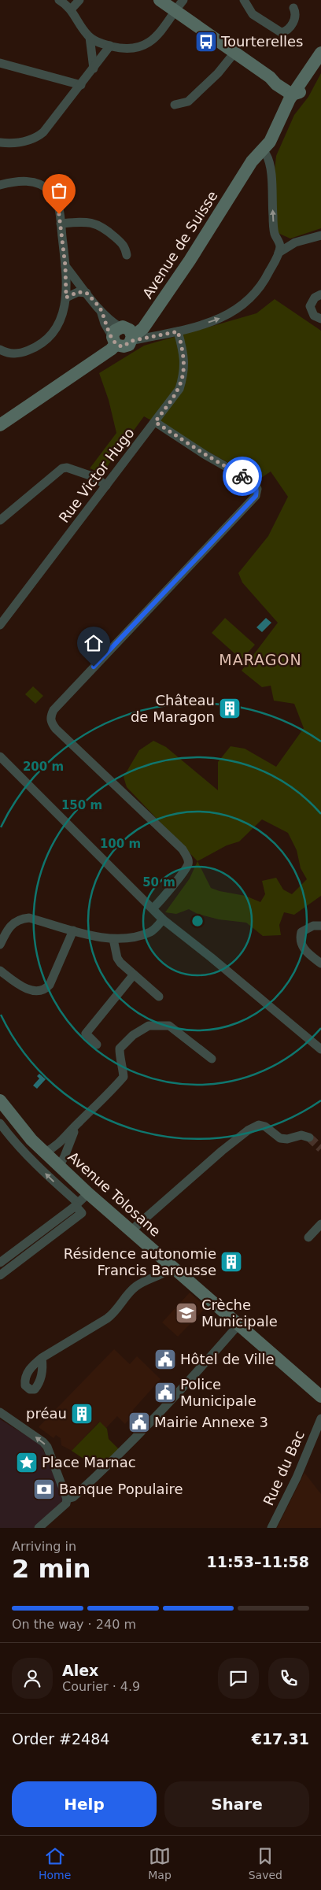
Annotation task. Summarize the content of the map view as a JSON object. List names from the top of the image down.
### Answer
{
  "streets": {
    "street": [
      "Avenue de Suisse",
      "Rue Victor Hugo",
      "Avenue Tolosane",
      "Rue du Bac"
    ]
  },
  "districts": ["MARAGON"],
  "places": {
    "bus stop": ["Tourterelles"],
    "building": ["Château de Maragon", "Résidence autonomie Francis Barousse", "préau"],
    "school or university": ["Crèche Municipale"],
    "public building": ["Hôtel de Ville", "Police Municipale", "Mairie Annexe 3"],
    "place": ["Place Marnac"],
    "bank": ["Banque Populaire"]
  },
  "page": {
    "heading": ["2 min", "Arriving in", "11:53–11:58"],
    "panel": [
      "Alex",
      "Courier · 4.9",
      "Order #2484",
      "€17.31"
    ],
    "bar": "On the way · 240 m",
    "buttons": ["Help", "Share"],
    "tabs": ["Home", "Map", "Saved"]
  },
  "rings": [
    "200 m",
    "150 m",
    "100 m",
    "50 m"
  ]
}
